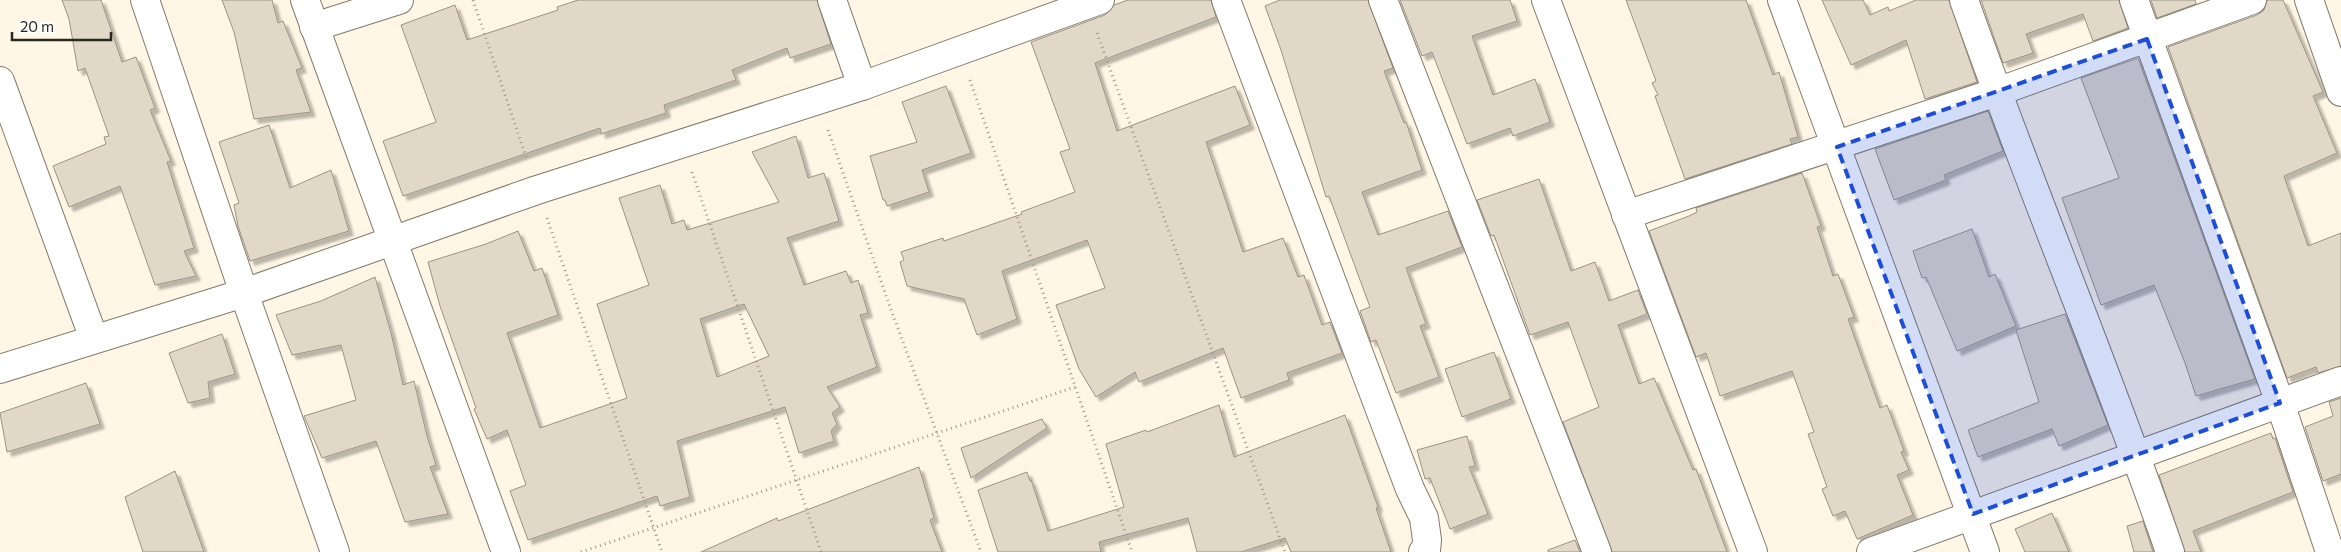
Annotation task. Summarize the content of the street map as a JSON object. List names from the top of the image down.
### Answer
{
  "scale_bar": "20 m"
}
